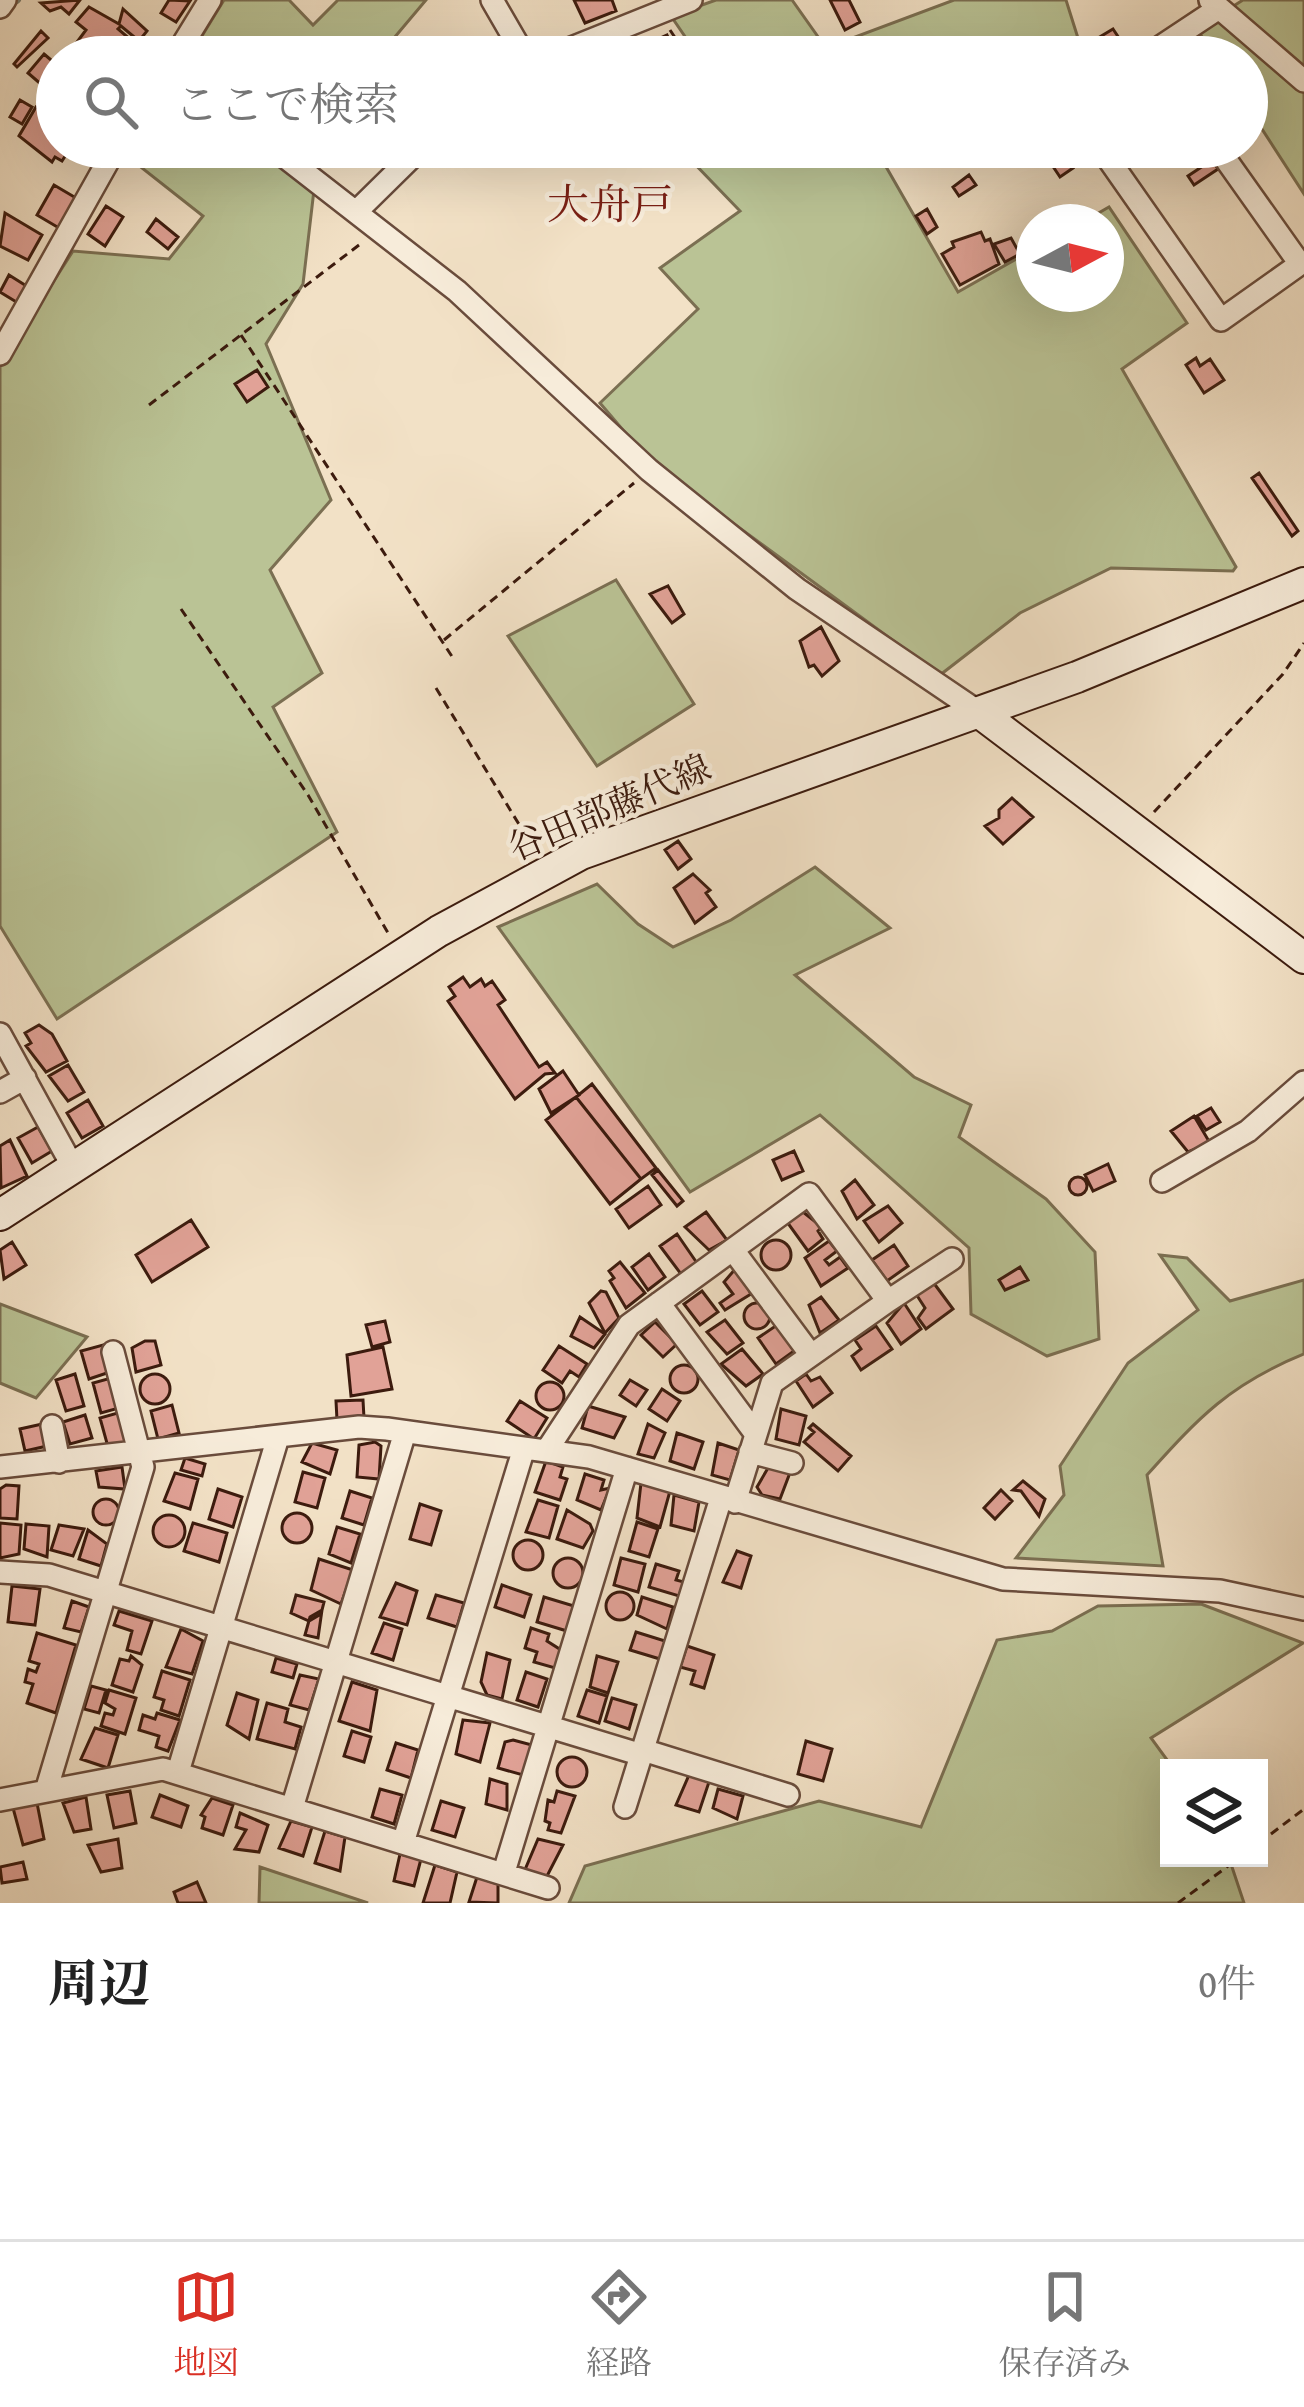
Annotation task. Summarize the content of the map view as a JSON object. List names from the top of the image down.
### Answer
{
  "streets": {
    "main road": ["谷田部藤代線"]
  },
  "districts": ["大舟戸"],
  "north": "right",
  "page": {
    "search": "ここで検索",
    "heading": ["周辺", "0件"],
    "nav": ["地図", "経路", "保存済み"]
  }
}
